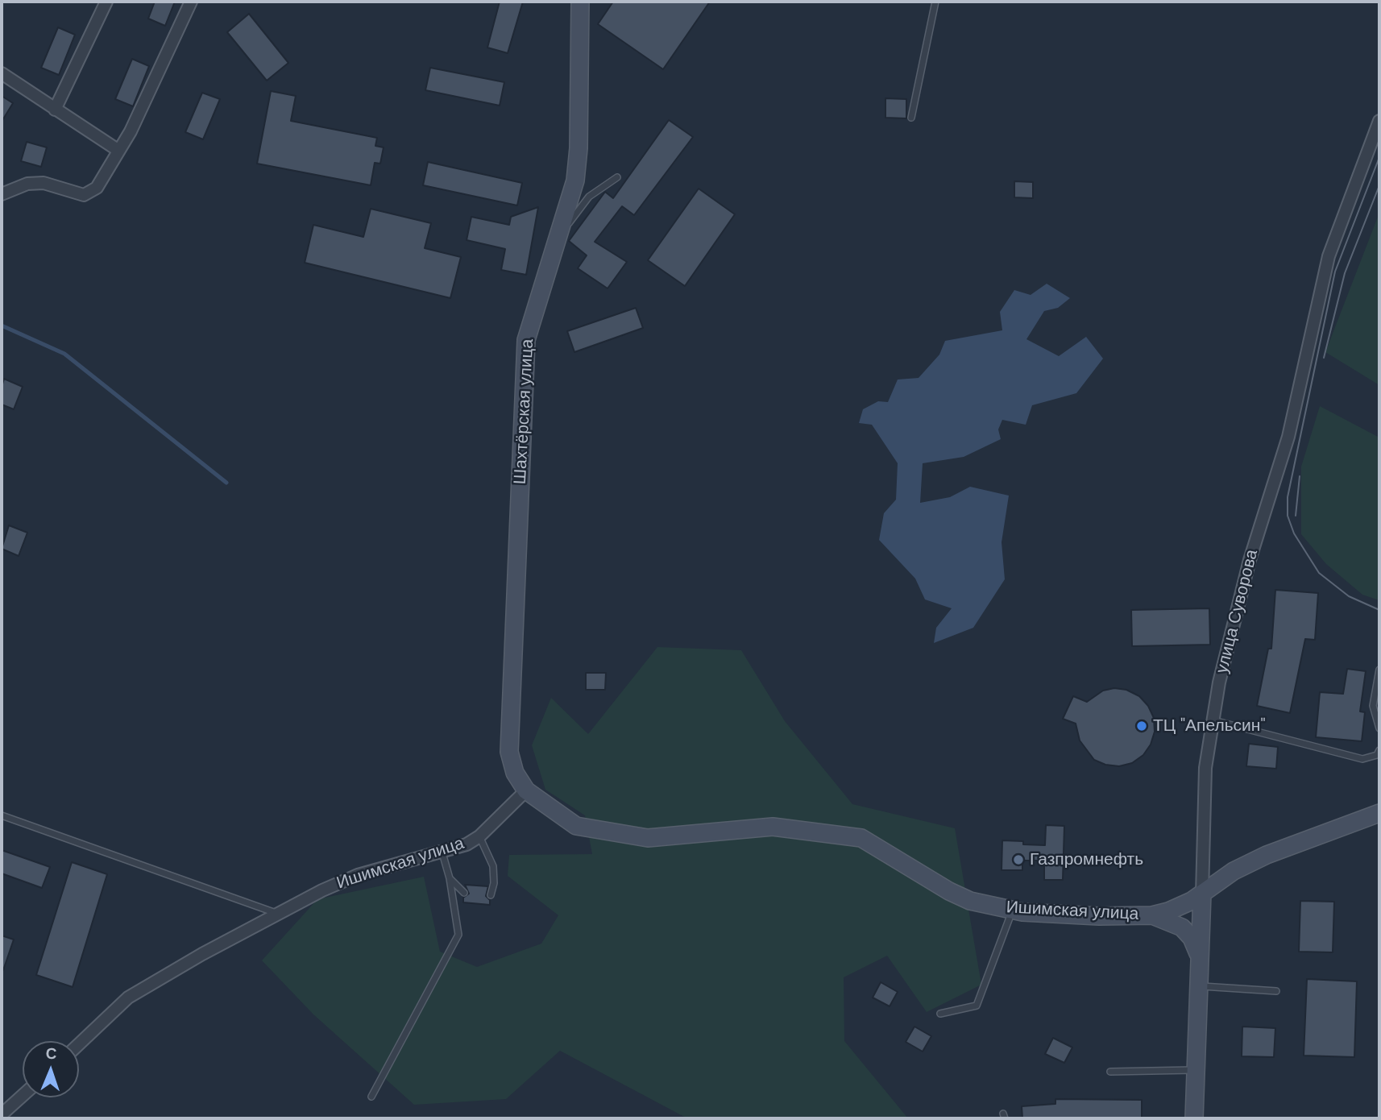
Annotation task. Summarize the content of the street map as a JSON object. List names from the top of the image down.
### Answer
{
  "streets": {
    "main road": ["Шахтёрская улица", "улица Суворова", "Ишимская улица"]
  },
  "crossings": [
    ["Шахтёрская улица", "Ишимская улица"],
    ["улица Суворова", "Ишимская улица"]
  ],
  "places": ["ТЦ \"Апельсин\"", "Газпромнефть"],
  "north": "top"
}
